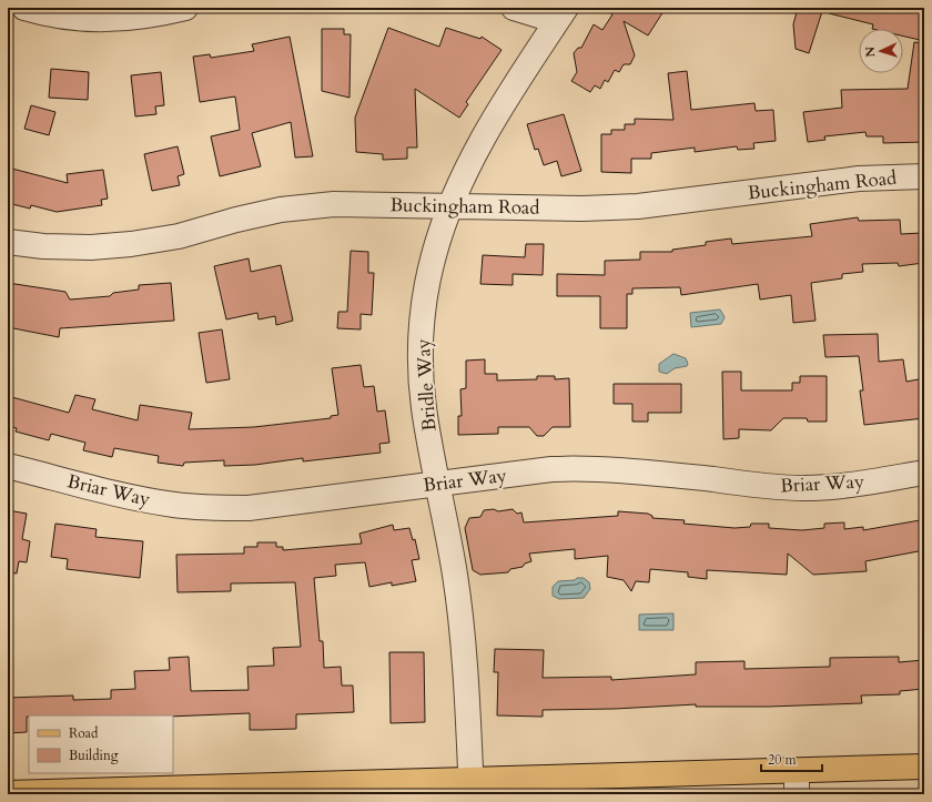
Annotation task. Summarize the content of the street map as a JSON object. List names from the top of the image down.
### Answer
{
  "streets": {
    "street": ["Buckingham Road", "Bridle Way", "Briar Way"]
  },
  "crossings": [
    ["Buckingham Road", "Bridle Way"],
    ["Bridle Way", "Briar Way"]
  ],
  "legend": ["Road", "Building"],
  "scale_bar": "20 m",
  "north": "left"
}
